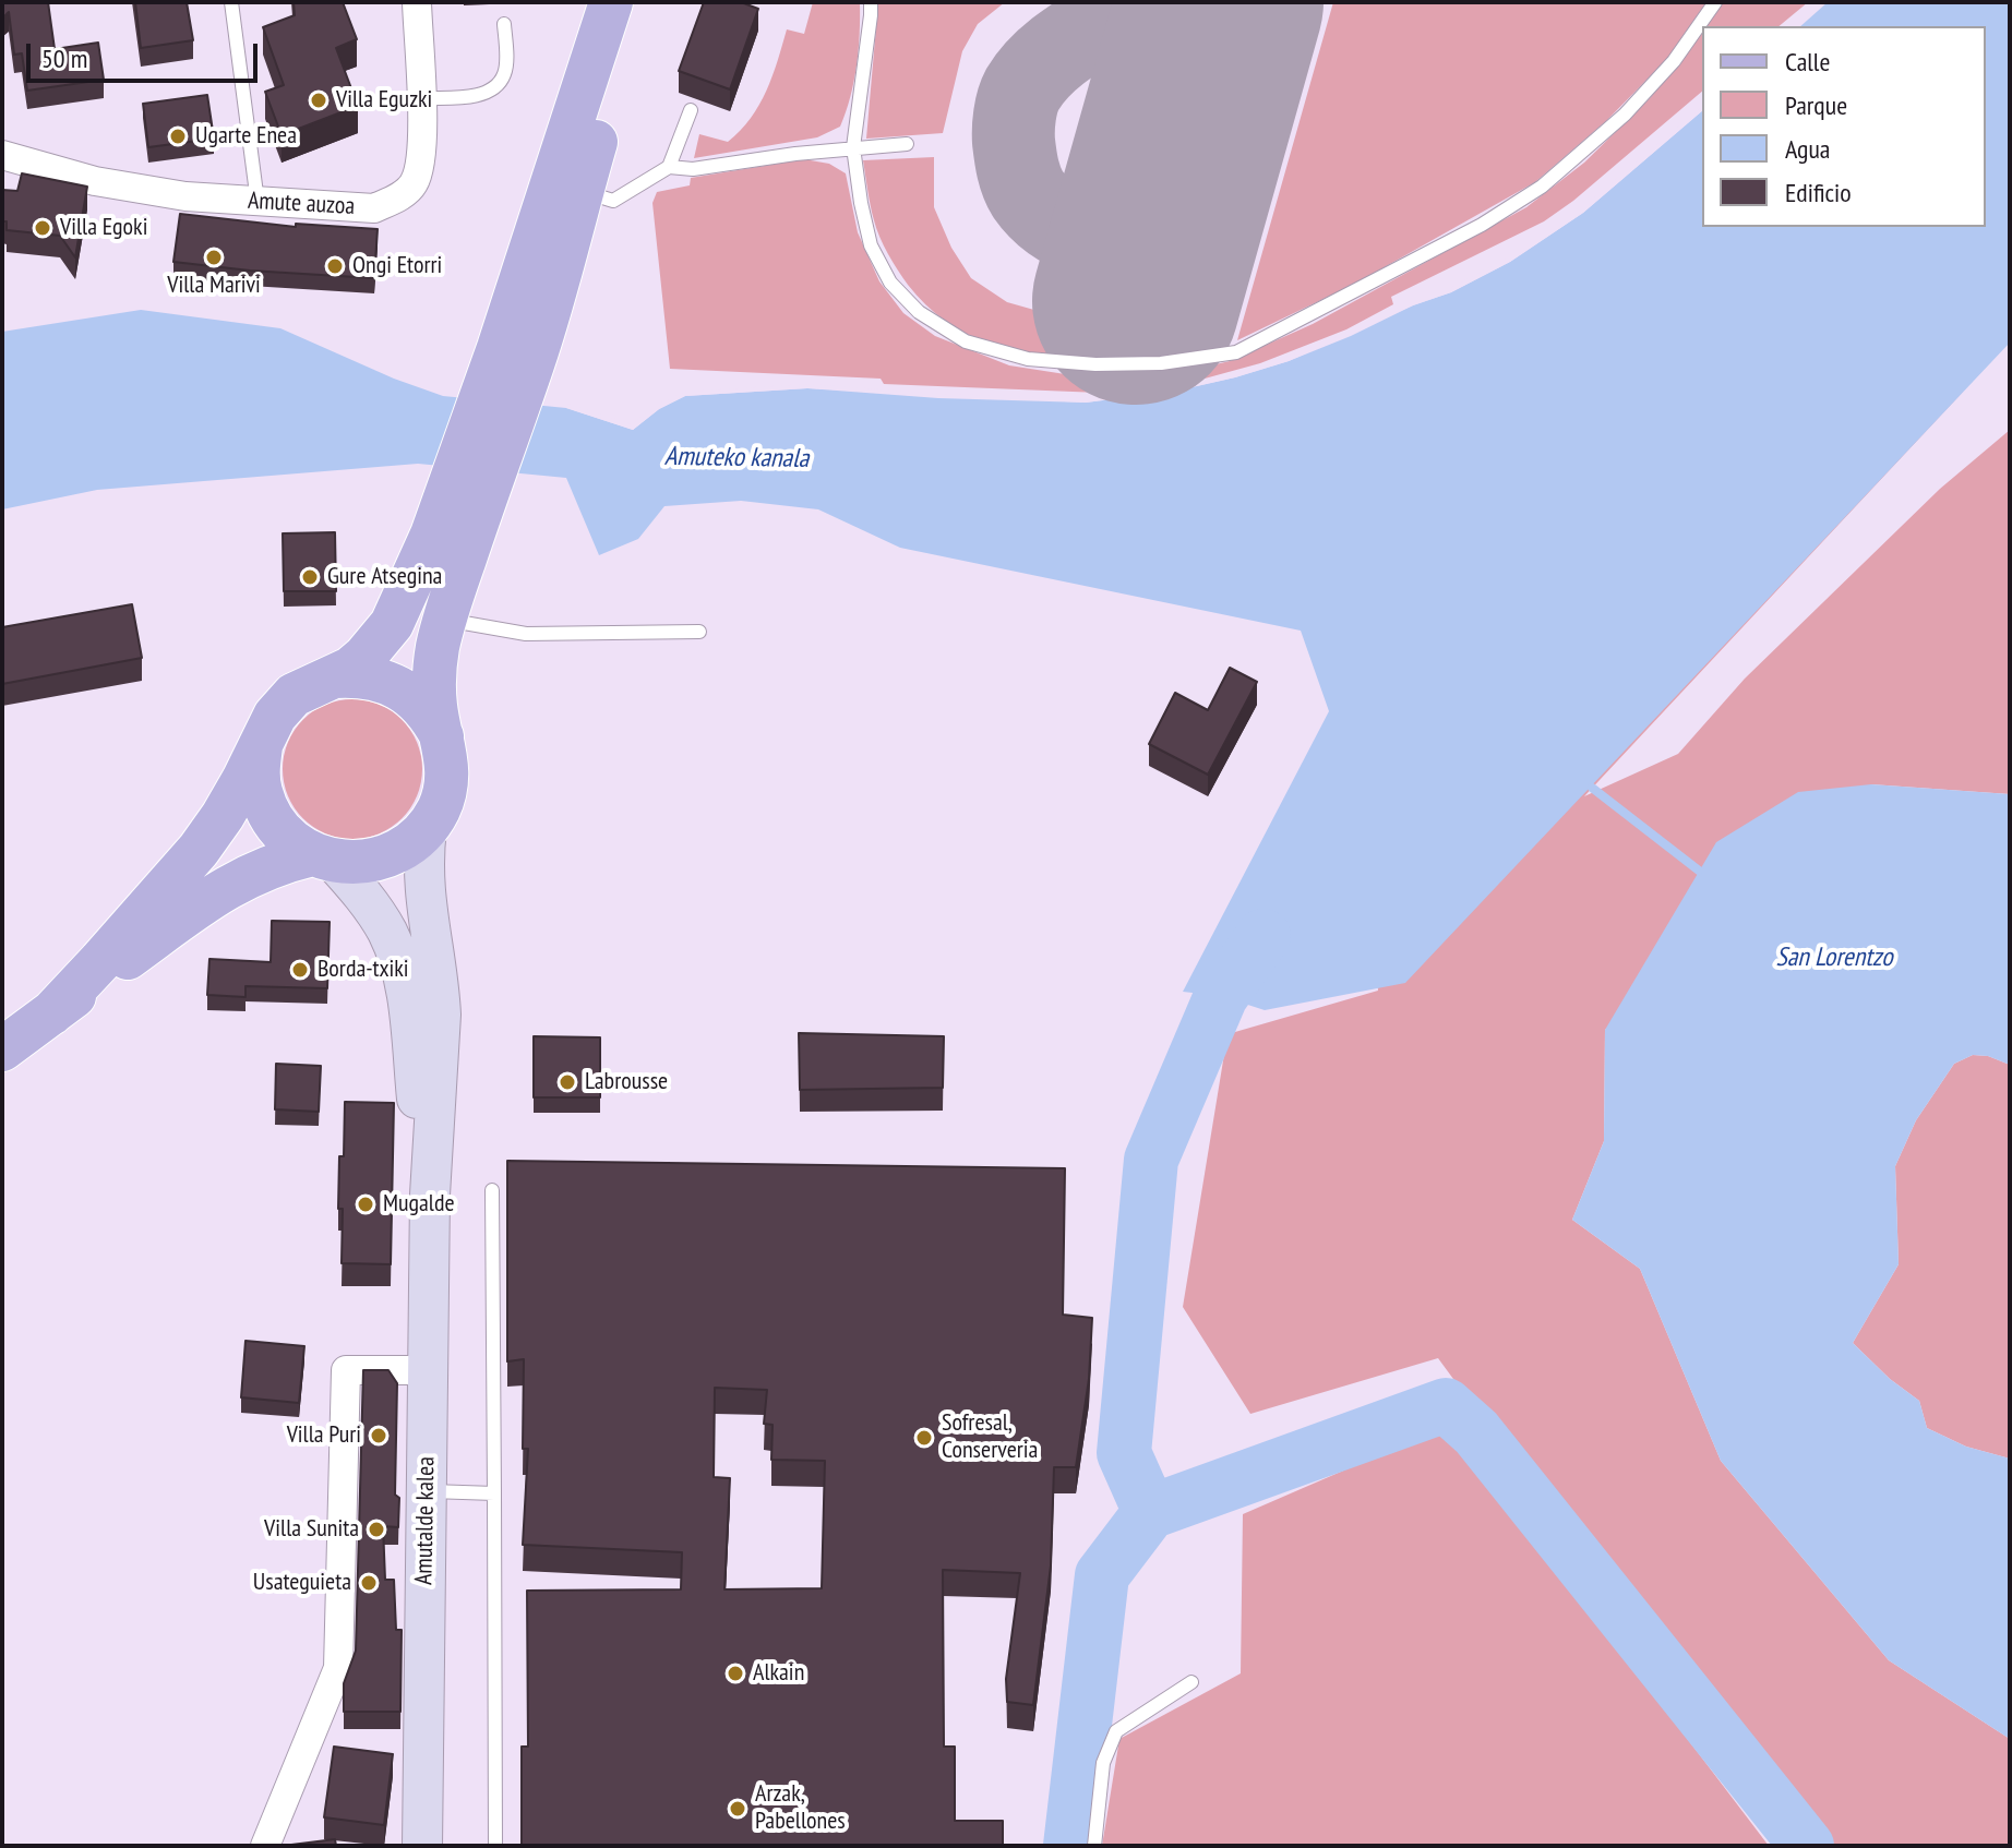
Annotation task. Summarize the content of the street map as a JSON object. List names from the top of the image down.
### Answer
{
  "streets": {
    "main road": ["Amutalde kalea"],
    "street": ["Amute auzoa"]
  },
  "water": ["Amuteko kanala", "San Lorentzo"],
  "places": [
    "Villa Eguzki",
    "Ugarte Enea",
    "Villa Egoki",
    "Villa Marivi",
    "Ongi Etorri",
    "Gure Atsegina",
    "Borda-txiki",
    "Labrousse",
    "Mugalde",
    "Villa Puri",
    "Sofresal, Conserveria",
    "Villa Sunita",
    "Usateguieta",
    "Alkain",
    "Arzak, Pabellones"
  ],
  "legend": [
    "Calle",
    "Parque",
    "Agua",
    "Edificio"
  ],
  "scale_bar": "50 m"
}
